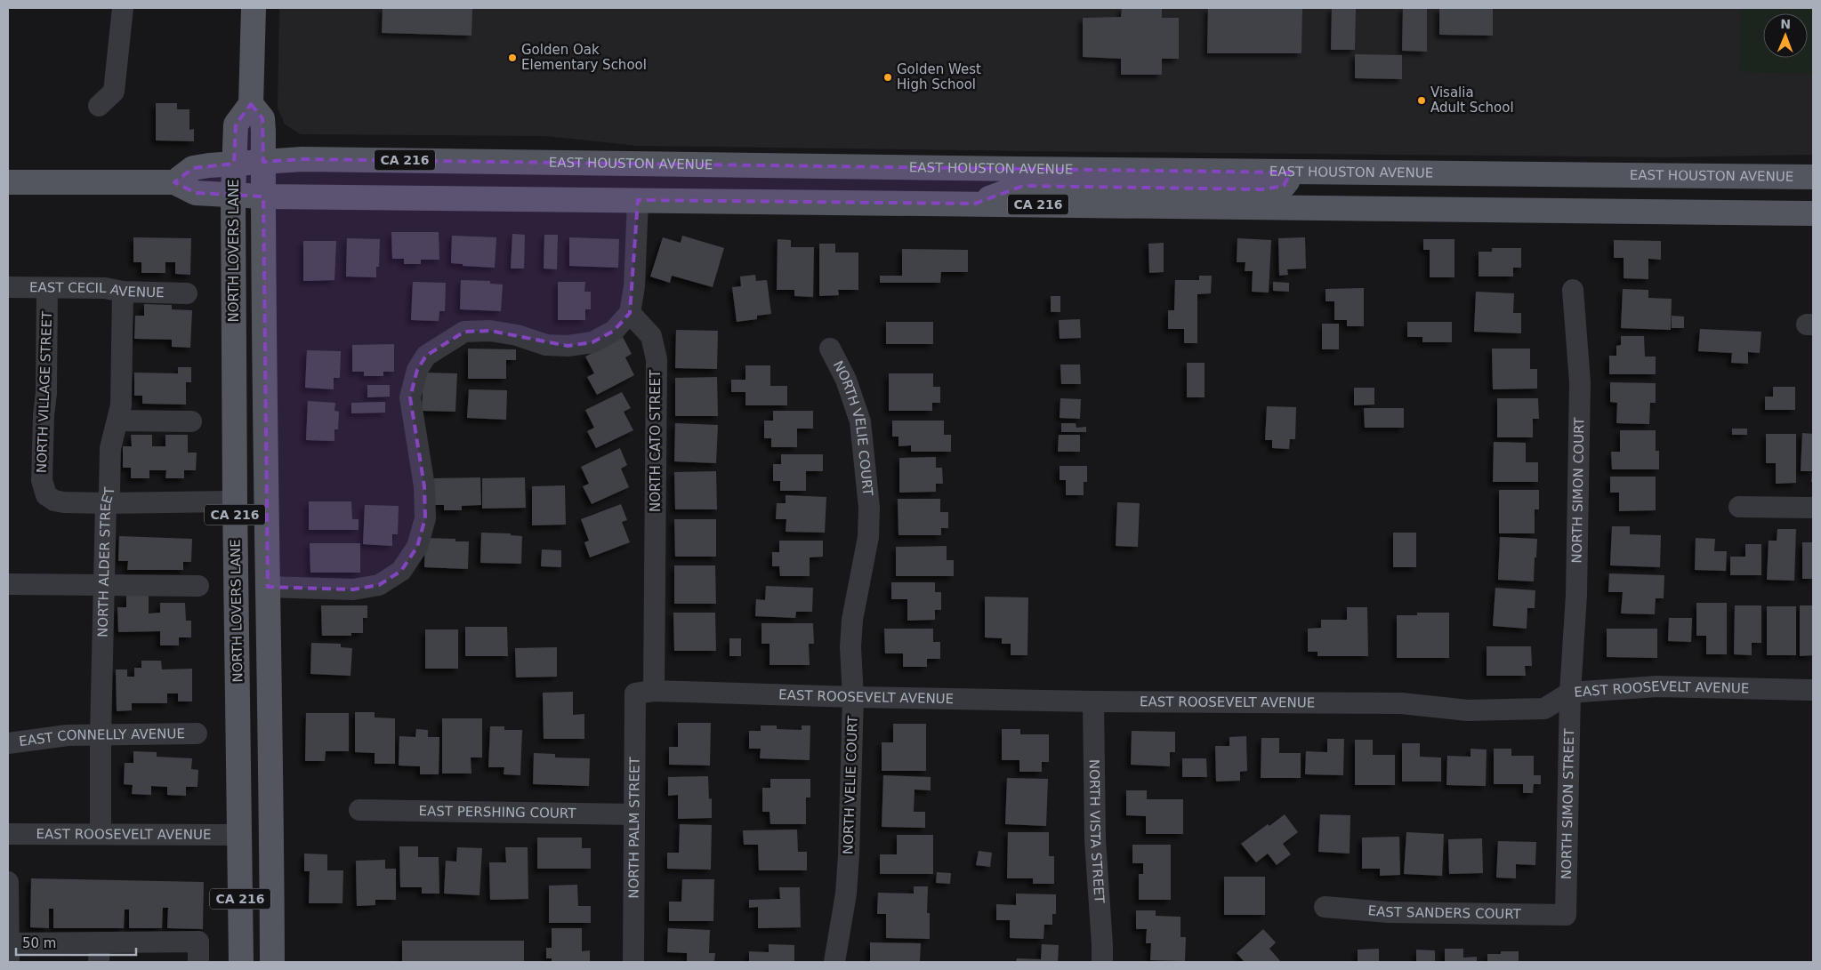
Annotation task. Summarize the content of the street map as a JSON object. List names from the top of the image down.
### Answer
{
  "streets": {
    "main road": ["CA 216", "EAST HOUSTON AVENUE", "NORTH LOVERS LANE"],
    "street": [
      "EAST CECIL AVENUE",
      "NORTH VILLAGE STREET",
      "NORTH VELIE COURT",
      "NORTH CATO STREET",
      "NORTH SIMON COURT",
      "NORTH ALDER STREET",
      "EAST ROOSEVELT AVENUE",
      "EAST CONNELLY AVENUE",
      "NORTH SIMON STREET",
      "EAST PERSHING COURT",
      "NORTH PALM STREET",
      "NORTH VISTA STREET",
      "EAST SANDERS COURT"
    ]
  },
  "crossings": [
    ["EAST HOUSTON AVENUE", "NORTH LOVERS LANE"],
    ["NORTH LOVERS LANE", "EAST ROOSEVELT AVENUE"],
    ["EAST CECIL AVENUE", "NORTH VILLAGE STREET"],
    ["EAST CECIL AVENUE", "NORTH ALDER STREET"],
    ["NORTH VILLAGE STREET", "NORTH ALDER STREET"],
    ["NORTH VELIE COURT", "EAST ROOSEVELT AVENUE"],
    ["NORTH CATO STREET", "EAST ROOSEVELT AVENUE"],
    ["NORTH CATO STREET", "NORTH PALM STREET"],
    ["NORTH SIMON COURT", "EAST ROOSEVELT AVENUE"],
    ["NORTH SIMON COURT", "NORTH SIMON STREET"],
    ["NORTH ALDER STREET", "EAST ROOSEVELT AVENUE"],
    ["NORTH ALDER STREET", "EAST CONNELLY AVENUE"],
    ["EAST ROOSEVELT AVENUE", "NORTH SIMON STREET"],
    ["EAST ROOSEVELT AVENUE", "NORTH PALM STREET"],
    ["EAST ROOSEVELT AVENUE", "NORTH VISTA STREET"],
    ["NORTH SIMON STREET", "EAST SANDERS COURT"],
    ["EAST PERSHING COURT", "NORTH PALM STREET"]
  ],
  "places": ["Golden Oak Elementary School", "Golden West High School", "Visalia Adult School"],
  "scale_bar": "50 m",
  "north": "top"
}
